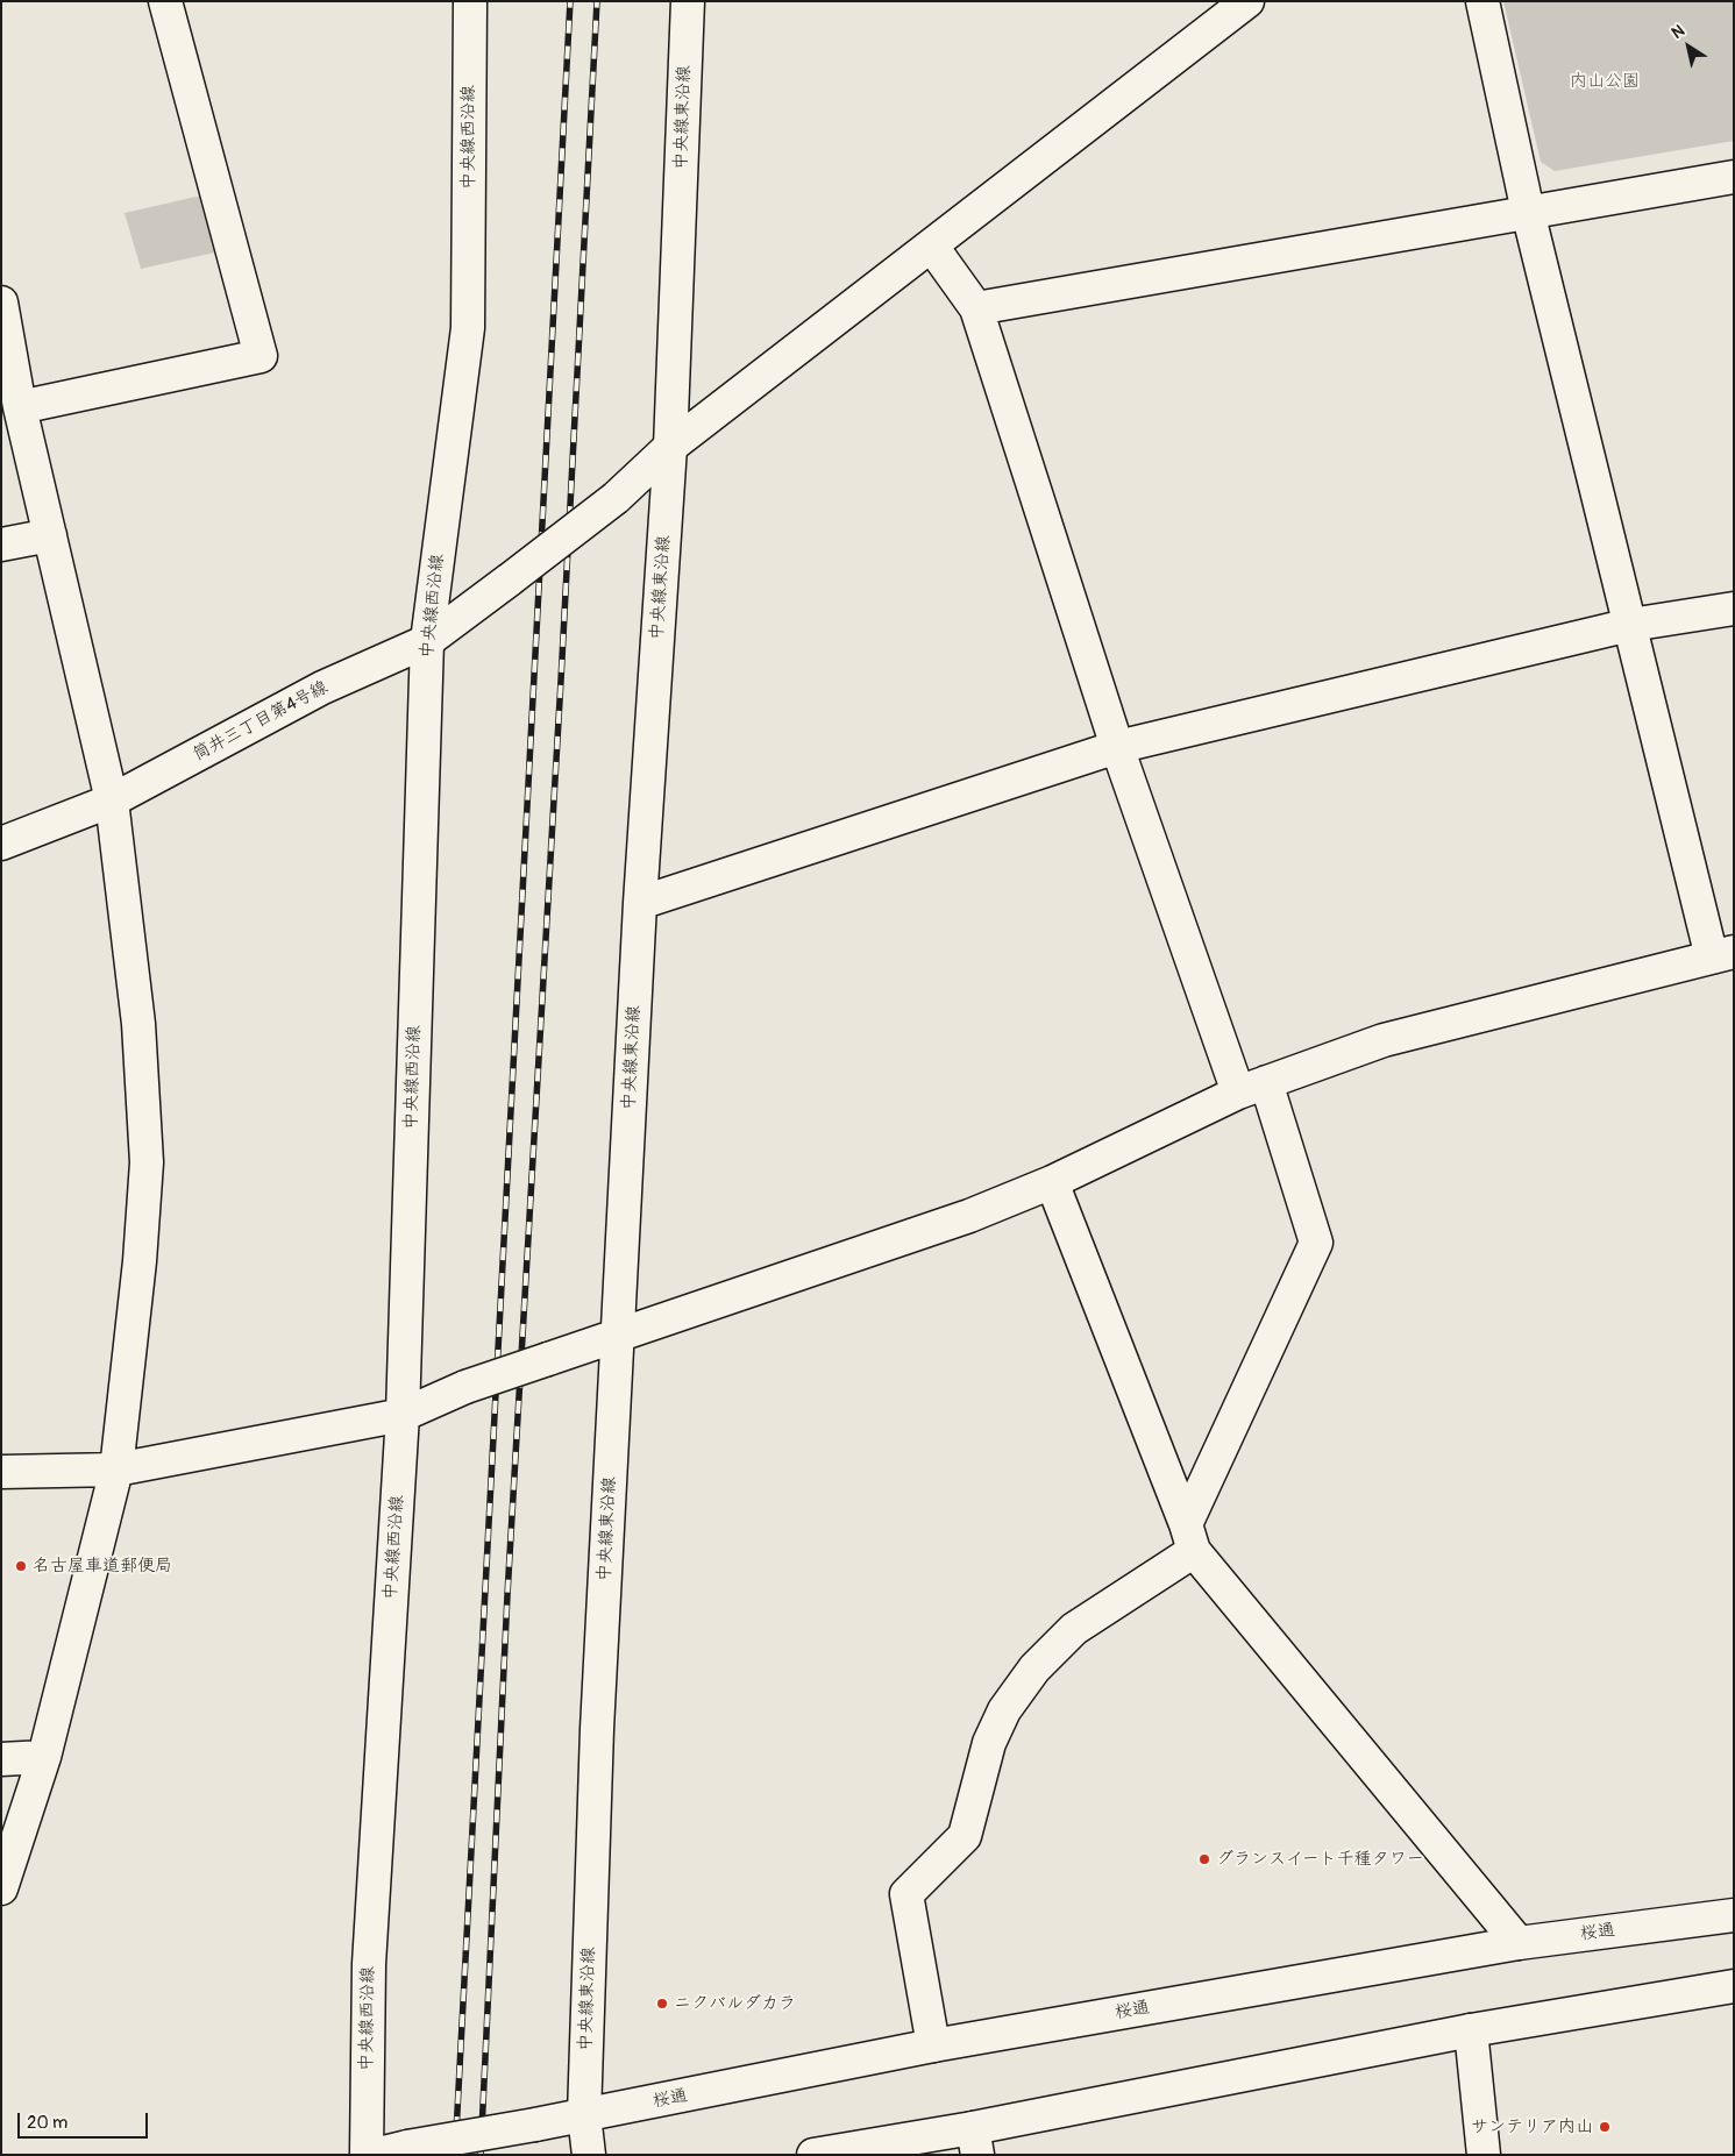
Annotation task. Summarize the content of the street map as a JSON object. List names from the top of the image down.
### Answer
{
  "streets": {
    "street": [
      "中央線東沿線",
      "中央線西沿線",
      "筒井三丁目第4号線",
      "桜通"
    ]
  },
  "crossings": [
    ["中央線東沿線", "筒井三丁目第4号線"],
    ["中央線東沿線", "桜通"],
    ["中央線西沿線", "筒井三丁目第4号線"]
  ],
  "parks": ["内山公園"],
  "places": [
    "名古屋車道郵便局",
    "グランスイート千種タワー",
    "ニクバルダカラ",
    "サンテリア内山"
  ],
  "scale_bar": "20 m",
  "north": "top left"
}
